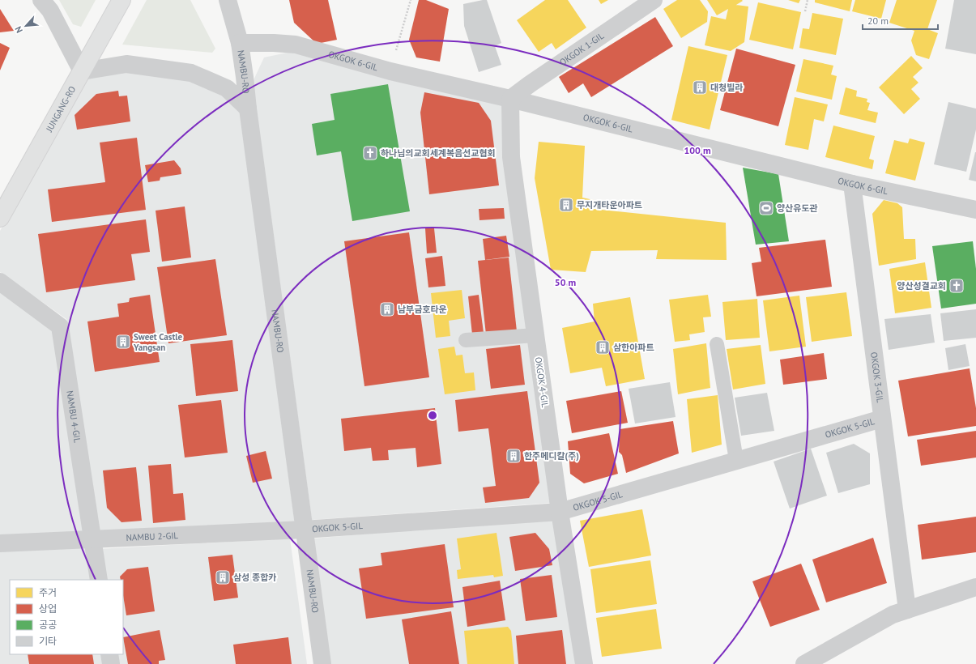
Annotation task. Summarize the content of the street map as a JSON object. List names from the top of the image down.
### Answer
{
  "streets": {
    "main road": ["JUNGANG-RO"],
    "street": [
      "OKGOK 1-GIL",
      "OKGOK 6-GIL",
      "NAMBU-RO",
      "OKGOK 3-GIL",
      "OKGOK 4-GIL",
      "NAMBU 4-GIL",
      "OKGOK 5-GIL",
      "NAMBU 2-GIL"
    ]
  },
  "crossings": [
    ["OKGOK 1-GIL", "OKGOK 6-GIL"],
    ["OKGOK 1-GIL", "OKGOK 4-GIL"],
    ["OKGOK 6-GIL", "NAMBU-RO"],
    ["OKGOK 6-GIL", "OKGOK 3-GIL"],
    ["OKGOK 6-GIL", "OKGOK 4-GIL"],
    ["NAMBU-RO", "OKGOK 5-GIL"],
    ["NAMBU-RO", "NAMBU 2-GIL"],
    ["OKGOK 3-GIL", "OKGOK 5-GIL"],
    ["OKGOK 4-GIL", "OKGOK 5-GIL"],
    ["NAMBU 4-GIL", "NAMBU 2-GIL"],
    ["OKGOK 5-GIL", "NAMBU 2-GIL"]
  ],
  "places": {
    "building": [
      "대청빌라",
      "무지개타운아파트",
      "남부금호타운",
      "Sweet Castle Yangsan",
      "삼한아파트",
      "한주메디칼(주)",
      "삼성 종합카"
    ],
    "church": ["하나님의교회세계복음선교협회", "양산성결교회"],
    "sports": ["양산유도관"]
  },
  "legend": [
    "주거",
    "상업",
    "공공",
    "기타"
  ],
  "scale_bar": "20 m",
  "north": "bottom left",
  "rings": ["100 m", "50 m"]
}
